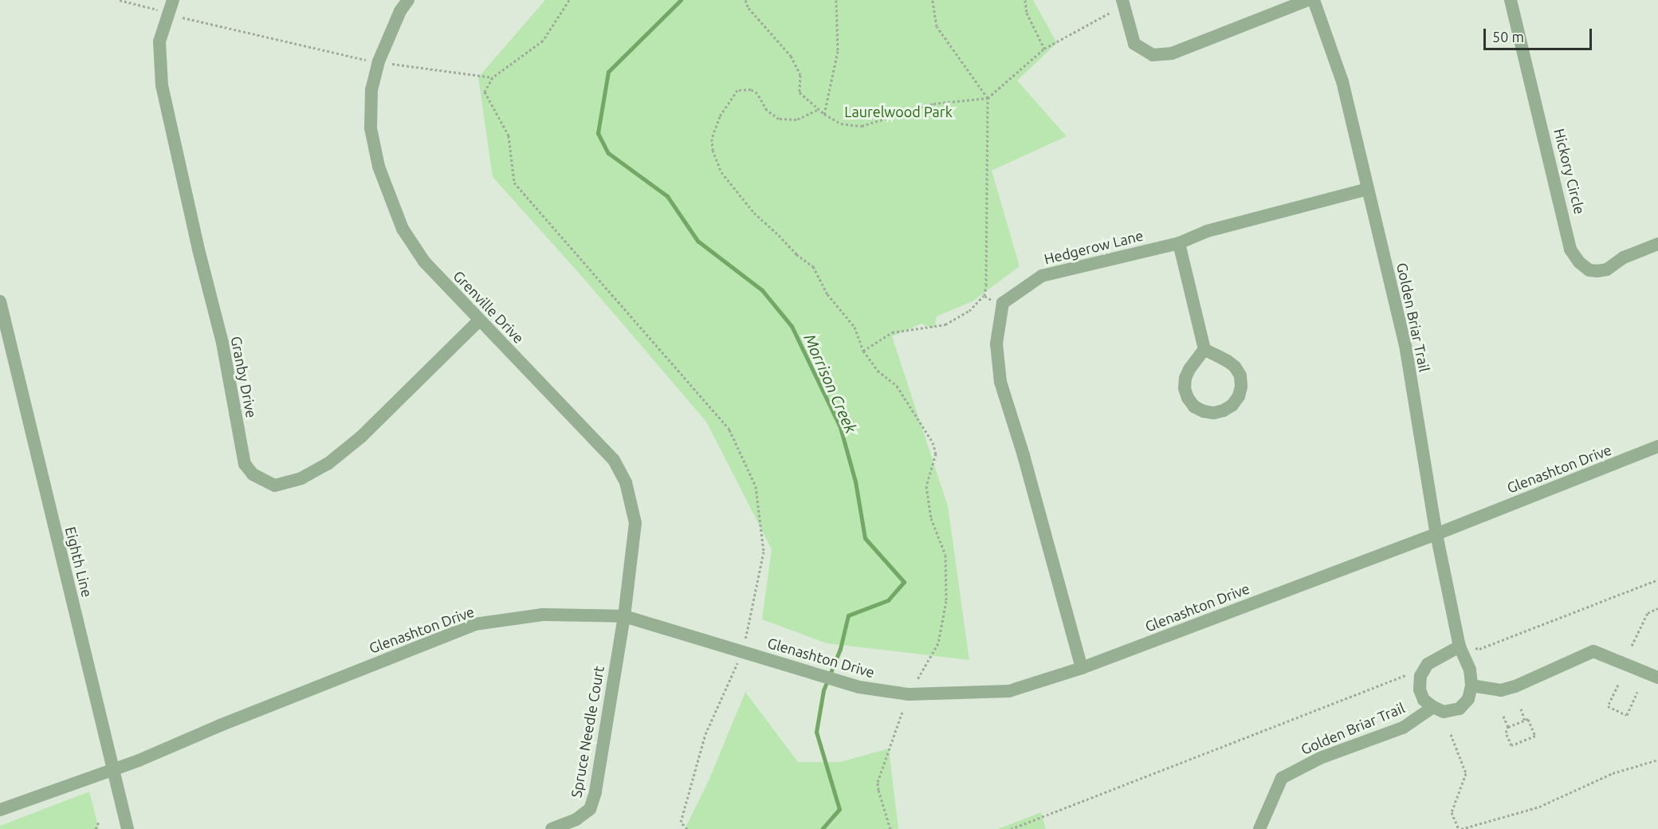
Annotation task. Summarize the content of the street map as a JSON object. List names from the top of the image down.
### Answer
{
  "streets": {
    "street": [
      "Hickory Circle",
      "Hedgerow Lane",
      "Grenville Drive",
      "Golden Briar Trail",
      "Granby Drive",
      "Glenashton Drive",
      "Eighth Line",
      "Spruce Needle Court"
    ]
  },
  "crossings": [
    ["Hedgerow Lane", "Golden Briar Trail"],
    ["Hedgerow Lane", "Glenashton Drive"],
    ["Grenville Drive", "Granby Drive"],
    ["Grenville Drive", "Glenashton Drive"],
    ["Grenville Drive", "Spruce Needle Court"],
    ["Golden Briar Trail", "Glenashton Drive"],
    ["Glenashton Drive", "Eighth Line"],
    ["Glenashton Drive", "Spruce Needle Court"]
  ],
  "water": ["Morrison Creek"],
  "parks": ["Laurelwood Park"],
  "scale_bar": "50 m"
}
